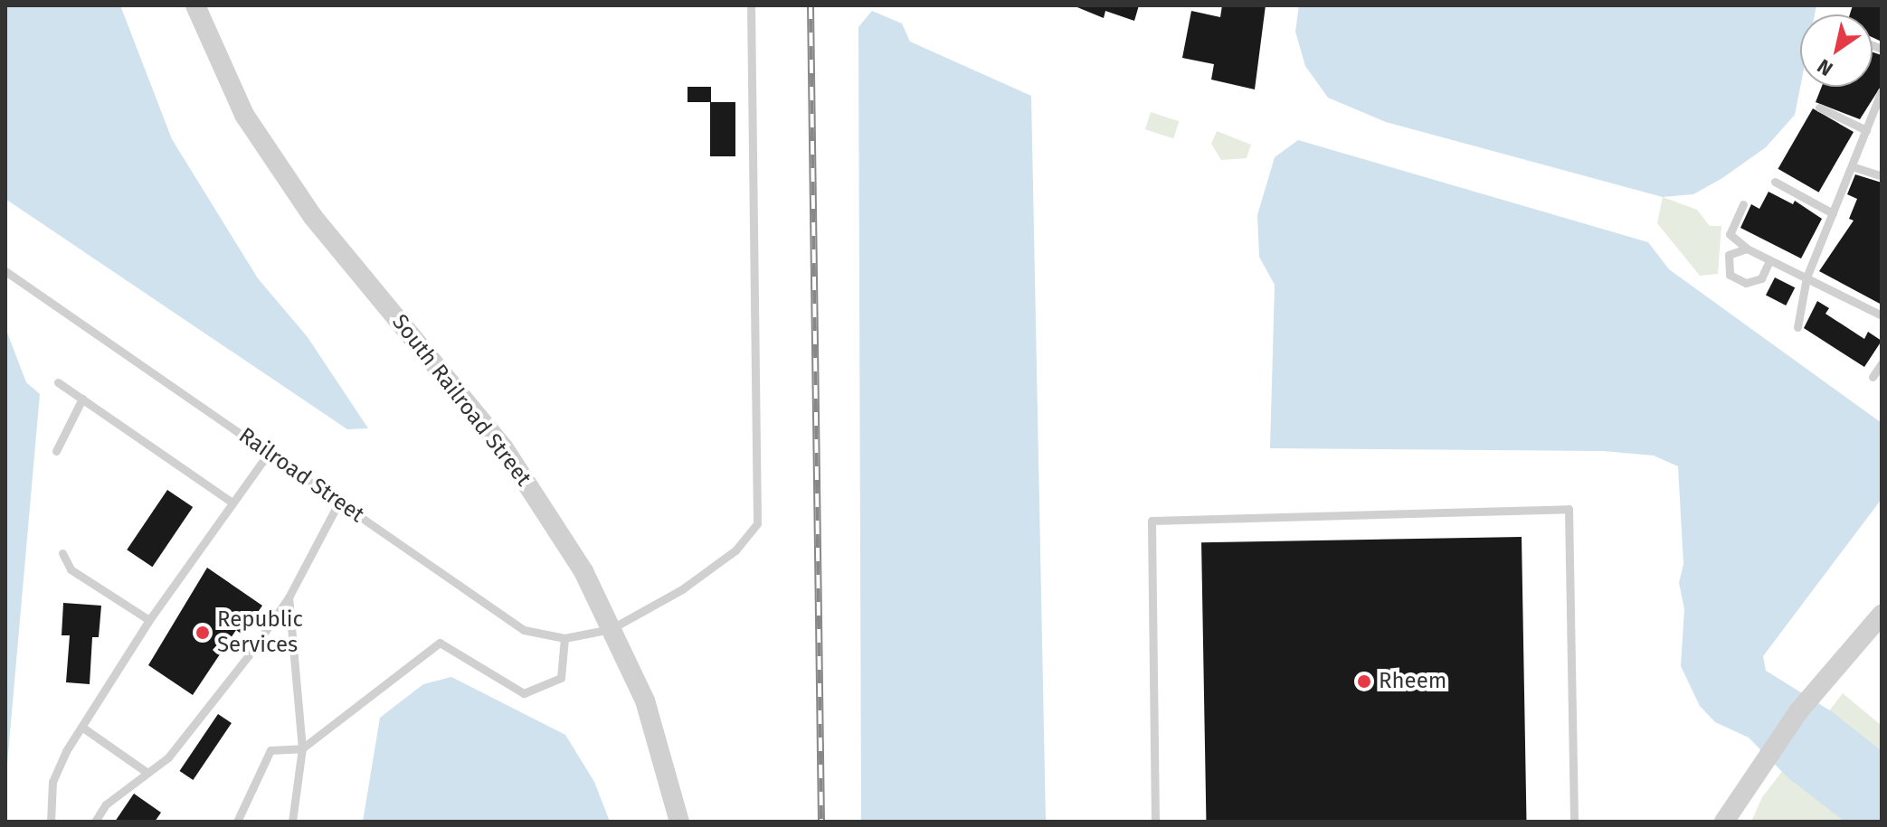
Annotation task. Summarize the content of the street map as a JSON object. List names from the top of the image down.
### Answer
{
  "streets": {
    "street": ["South Railroad Street"],
    "lane": ["Railroad Street"]
  },
  "crossings": [
    ["South Railroad Street", "Railroad Street"]
  ],
  "places": ["Republic Services", "Rheem"],
  "north": "bottom left"
}
